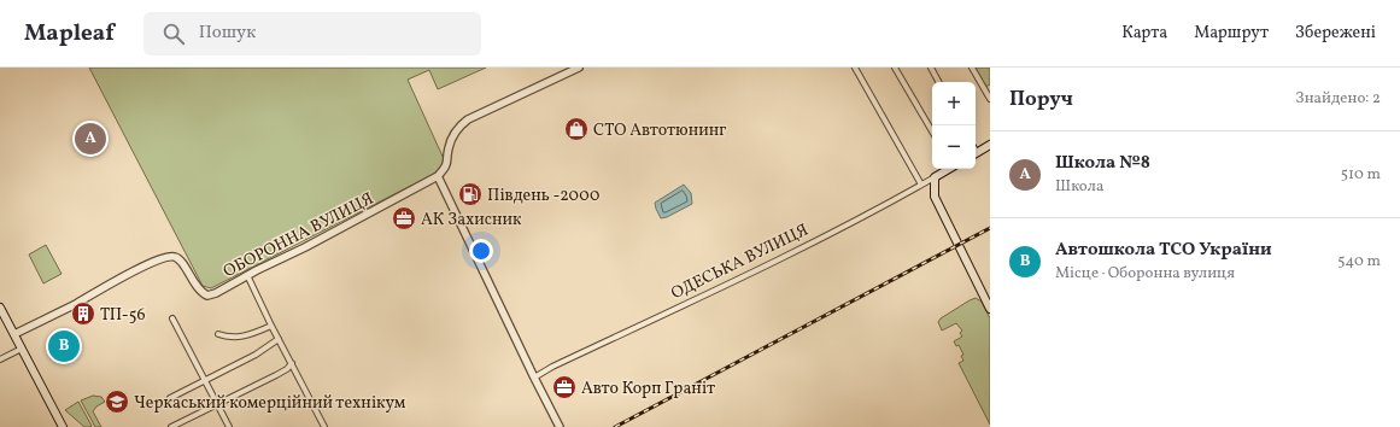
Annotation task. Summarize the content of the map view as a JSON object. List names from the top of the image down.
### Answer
{
  "streets": {
    "main road": ["ОДЕСЬКА ВУЛИЦЯ"],
    "street": ["ОБОРОННА ВУЛИЦЯ"]
  },
  "places": {
    "shop": ["СТО Автотюнинг"],
    "fuel station": ["Південь -2000"],
    "office": ["АК Захисник", "Авто Корп Граніт"],
    "building": ["ТП-56"],
    "school or university": ["Черкаський комерційний технікум"]
  },
  "page": {
    "header": "Mapleaf",
    "search": "Пошук",
    "nav": ["Карта", "Маршрут", "Збережені"],
    "heading": ["Поруч", "Знайдено: 2"],
    "map_buttons": ["+", "−"],
    "pins": ["A", "B"],
    "list": [
      {
        "mark": "A",
        "name": "Школа №8",
        "note": "Школа",
        "value": "510 m"
      },
      {
        "mark": "B",
        "name": "Автошкола ТСО України",
        "note": "Місце · Оборонна вулиця",
        "value": "540 m"
      }
    ]
  }
}
